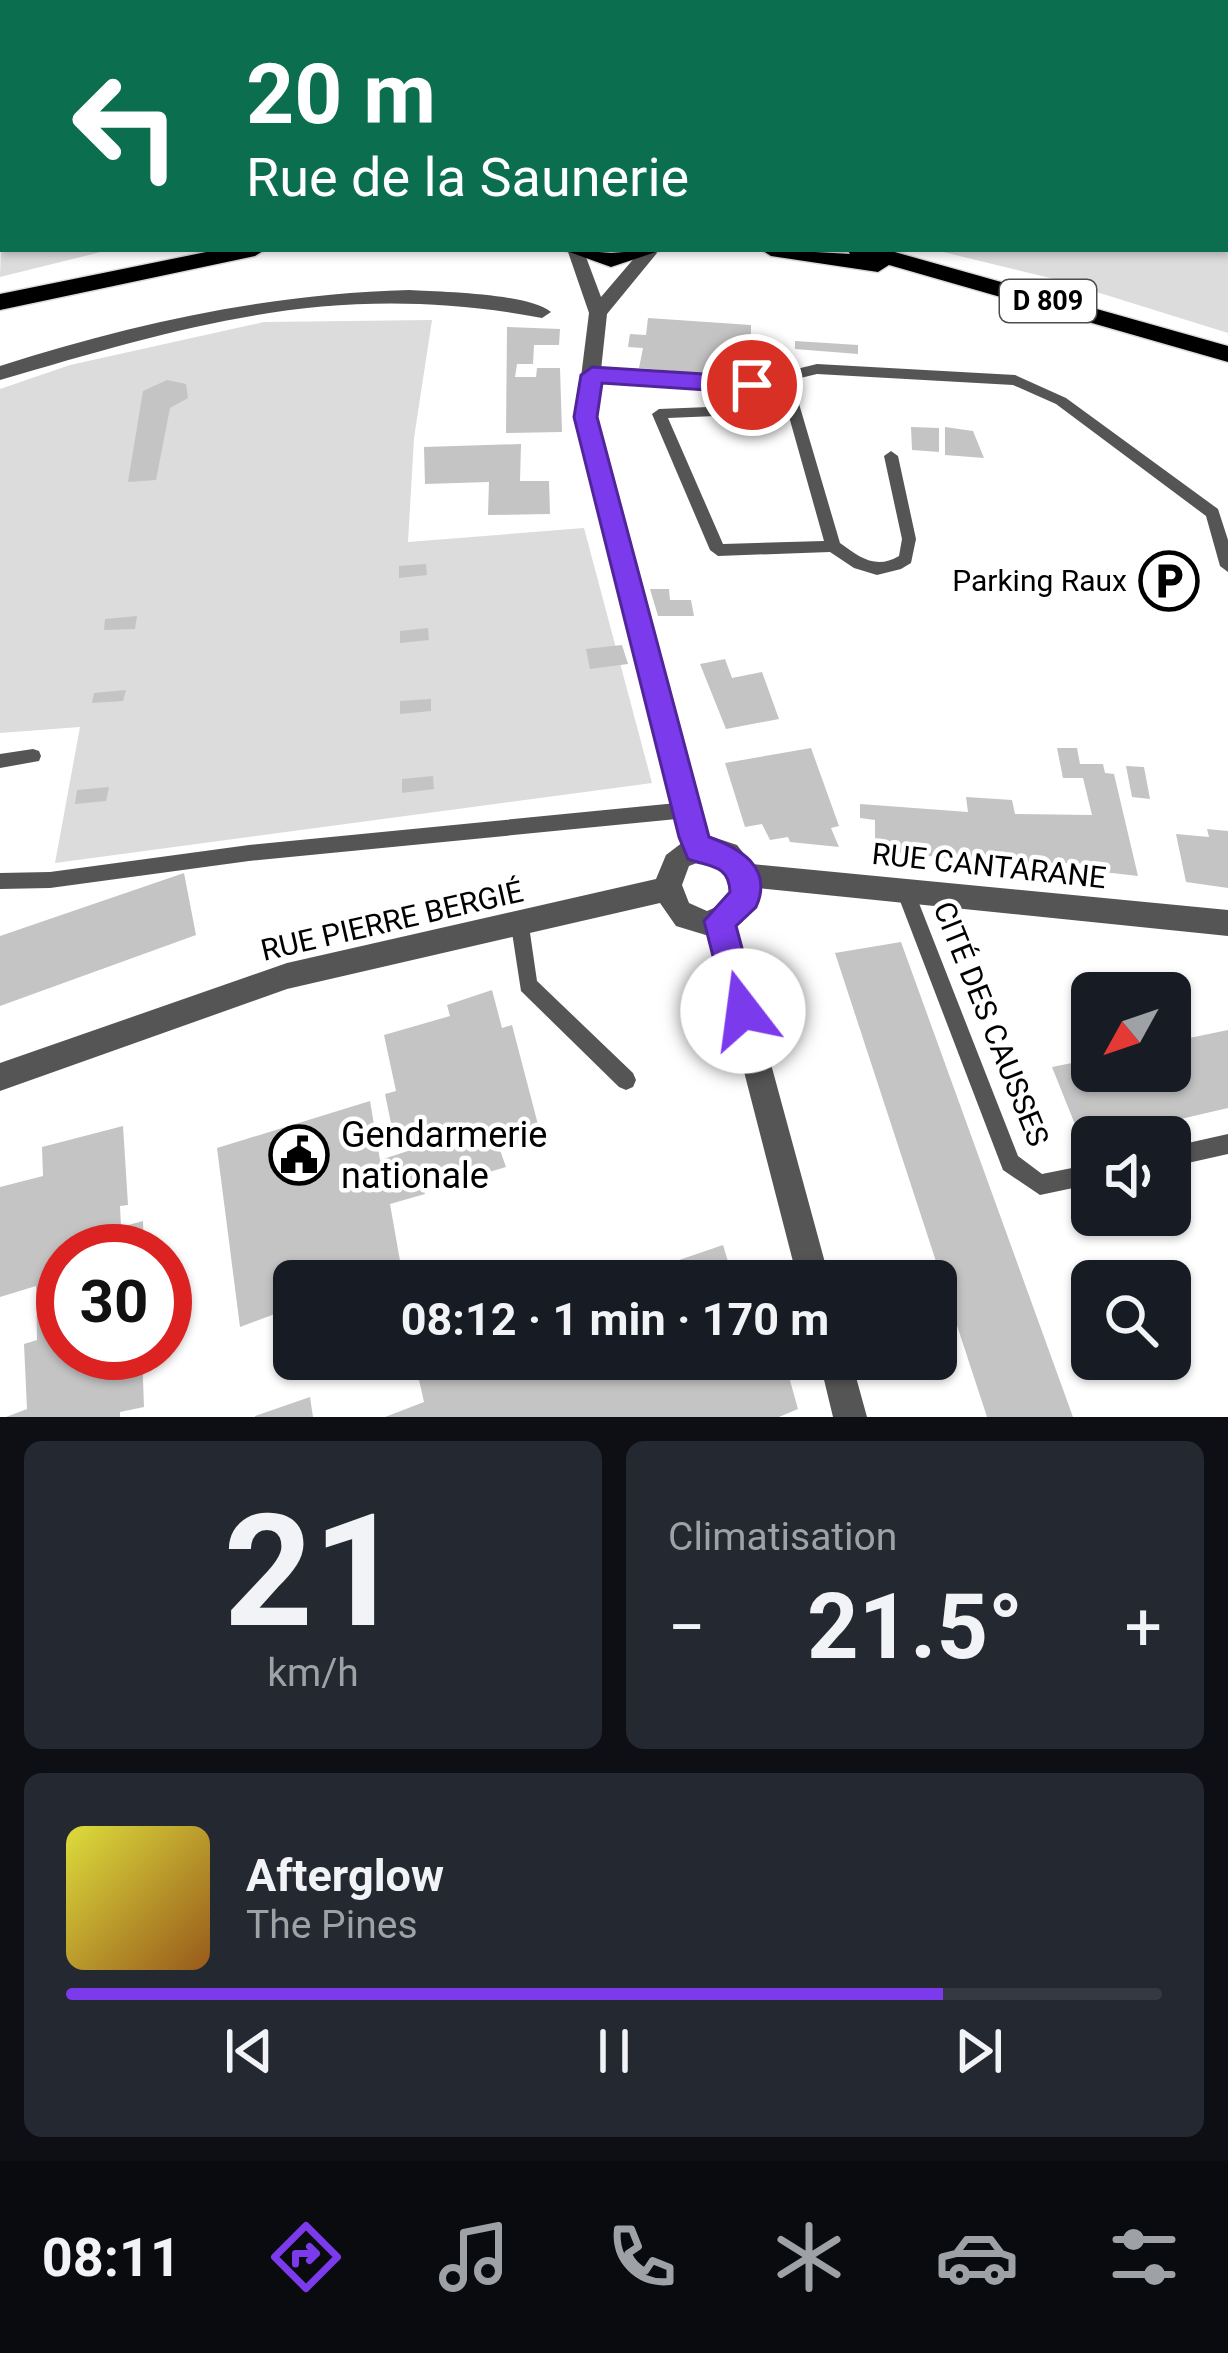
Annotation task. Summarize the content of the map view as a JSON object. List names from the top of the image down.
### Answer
{
  "streets": {
    "main road": ["D 809"],
    "street": ["RUE CANTARANE", "RUE PIERRE BERGIÉ"],
    "lane": ["CITÉ DES CAUSSES"]
  },
  "crossings": [
    ["RUE CANTARANE", "RUE PIERRE BERGIÉ"],
    ["RUE CANTARANE", "CITÉ DES CAUSSES"]
  ],
  "places": {
    "parking": ["Parking Raux"],
    "public building": ["Gendarmerie nationale"]
  },
  "north": "bottom left",
  "page": {
    "turn": ["20 m", "Rue de la Saunerie"],
    "limit": "30",
    "trip": "08:12 · 1 min · 170 m",
    "tile": [
      ["21", "km/h"],
      "Climatisation"
    ],
    "heat": ["−", "21.5°", "+"],
    "song": ["Afterglow", "The Pines"],
    "tabs": "08:11"
  }
}
